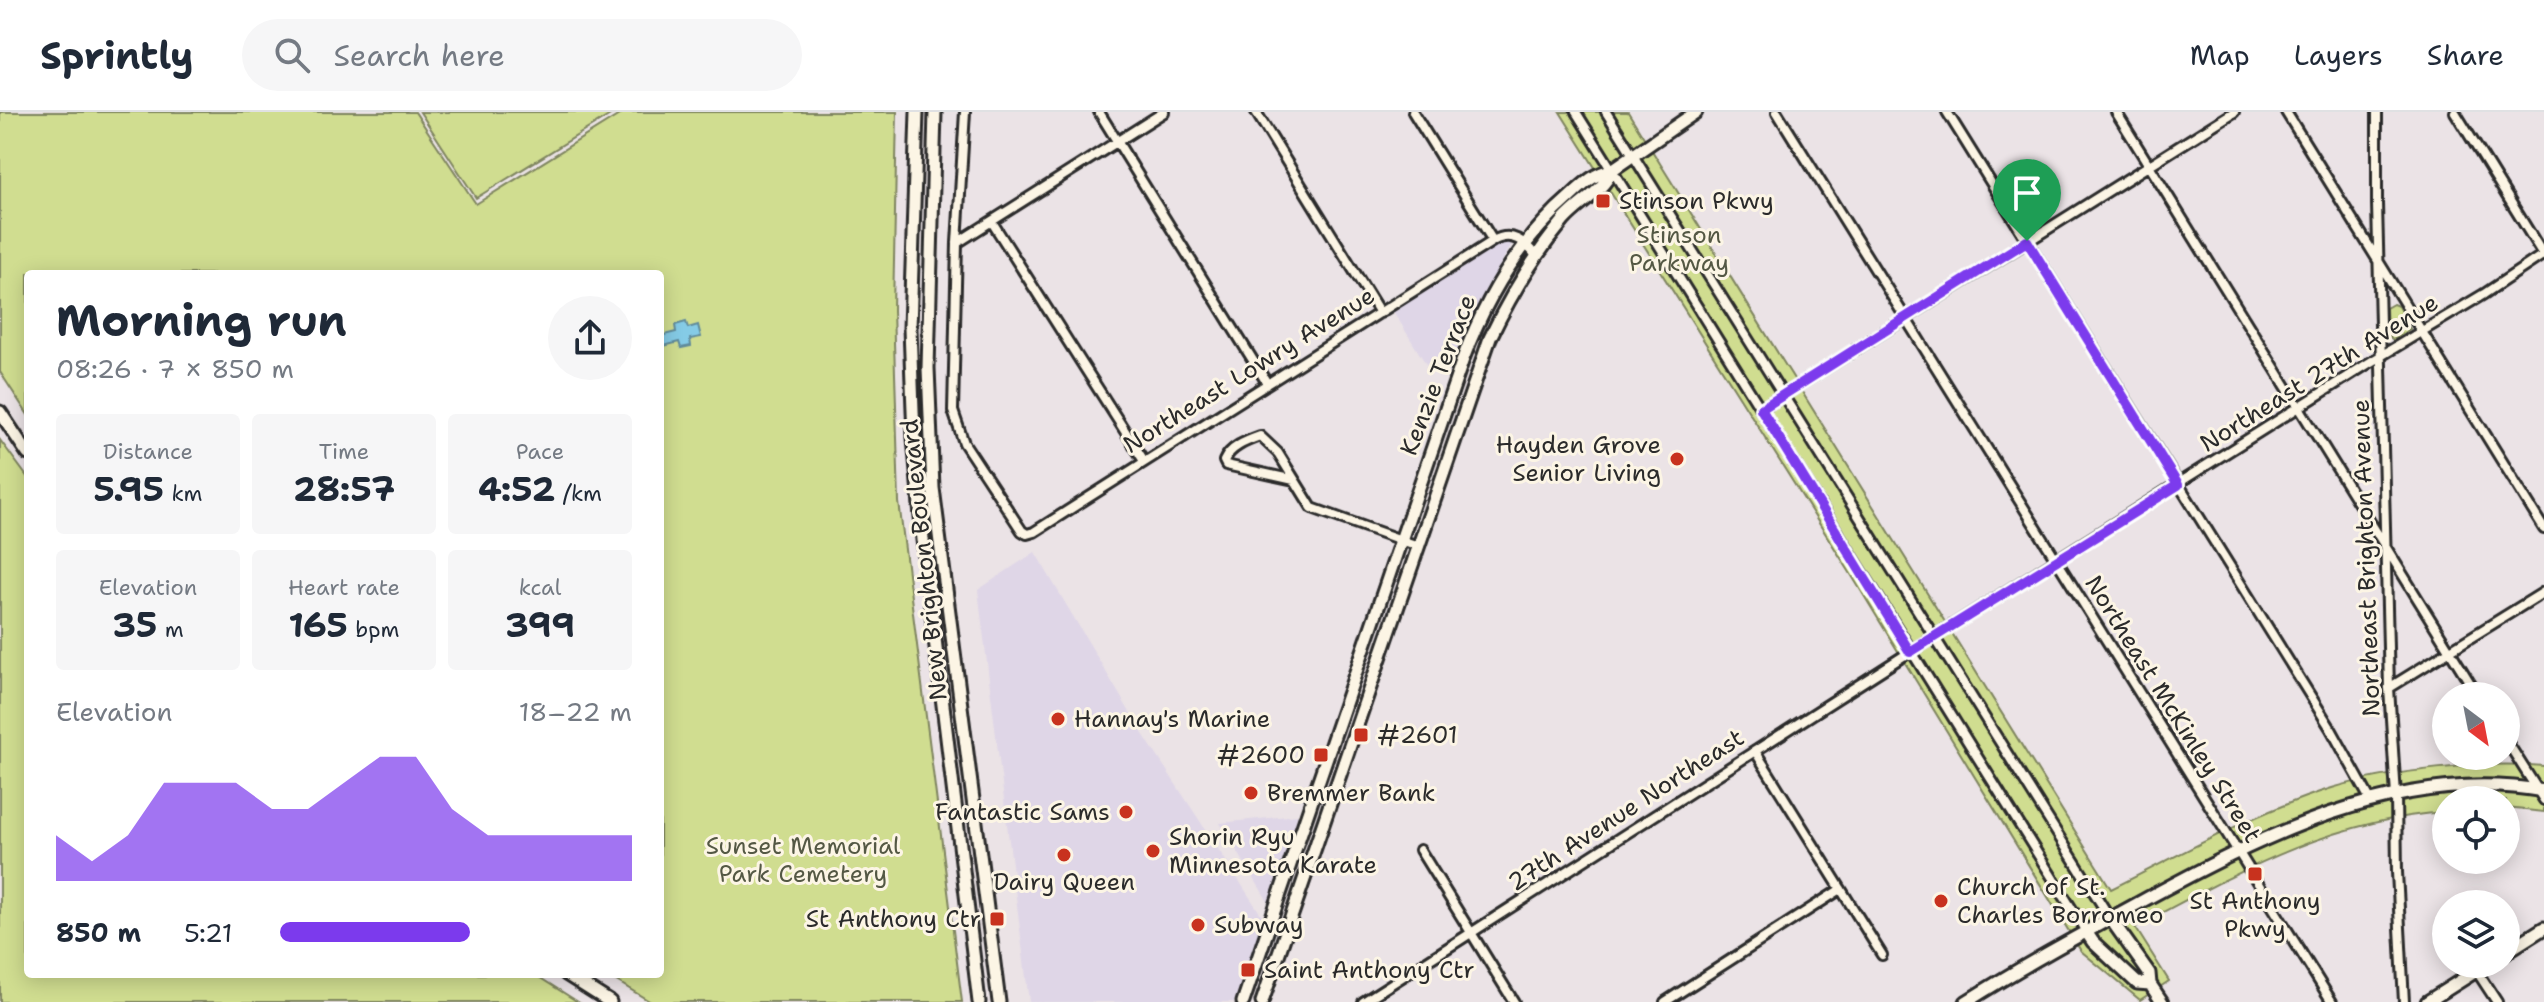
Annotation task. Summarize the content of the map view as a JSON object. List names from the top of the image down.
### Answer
{
  "streets": {
    "main road": ["Kenzie Terrace", "New Brighton Boulevard"],
    "street": [
      "Northeast Lowry Avenue",
      "Northeast 27th Avenue",
      "Northeast Brighton Avenue",
      "Northeast McKinley Street",
      "27th Avenue Northeast"
    ]
  },
  "crossings": [
    ["Northeast Lowry Avenue", "Kenzie Terrace"],
    ["Northeast Lowry Avenue", "New Brighton Boulevard"],
    ["Northeast 27th Avenue", "Northeast Brighton Avenue"],
    ["Northeast 27th Avenue", "Northeast McKinley Street"],
    ["Northeast 27th Avenue", "27th Avenue Northeast"]
  ],
  "parks": ["Stinson Parkway", "Sunset Memorial Park Cemetery"],
  "places": {
    "transit": [
      "Stinson Pkwy",
      "#2601",
      "#2600",
      "St Anthony Pkwy",
      "St Anthony Ctr",
      "Saint Anthony Ctr"
    ],
    "other": [
      "Hayden Grove Senior Living",
      "Hannay's Marine",
      "Bremmer Bank",
      "Fantastic Sams",
      "Shorin Ryu Minnesota Karate",
      "Dairy Queen",
      "Church of St. Charles Borromeo",
      "Subway"
    ]
  },
  "north": "bottom right",
  "page": {
    "header": "Sprintly",
    "search": "Search here",
    "nav": ["Map", "Layers", "Share"],
    "heading": ["Morning run", "08:26 · 7 × 850 m"],
    "stats": [
      ["Distance", "5.95 km"],
      ["Time", "28:57"],
      ["Pace", "4:52 /km"],
      ["Elevation", "35 m"],
      ["Heart rate", "165 bpm"],
      ["kcal", "399"]
    ],
    "chart": ["Elevation", "18–22 m"],
    "list": [
      {
        "name": "850 m",
        "note": "5:21"
      }
    ]
  }
}
